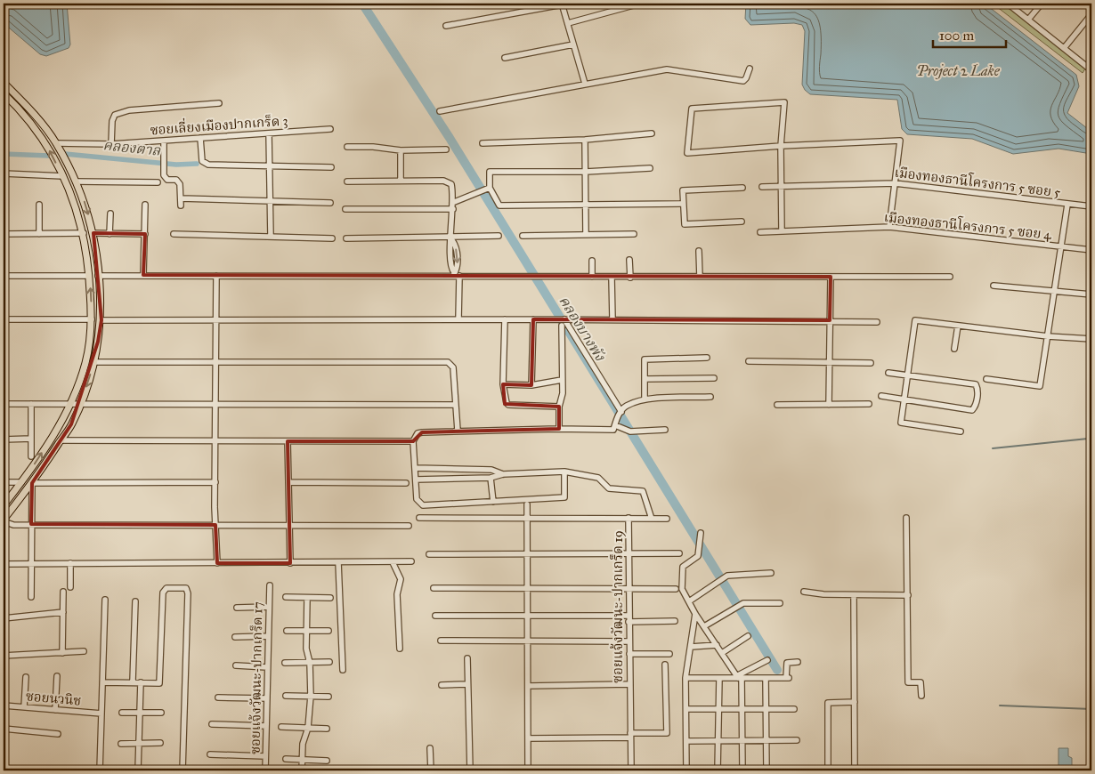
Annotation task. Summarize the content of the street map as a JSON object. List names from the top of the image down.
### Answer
{
  "streets": {
    "street": [
      "ซอยเลี่ยงเมืองปากเกร็ด 3",
      "เมืองทองธานีโครงการ 5 ซอย 5",
      "เมืองทองธานีโครงการ 5 ซอย 4",
      "ซอยแจ้งวัฒนะ-ปากเกร็ด 19",
      "ซอยแจ้งวัฒนะ-ปากเกร็ด 17",
      "ซอยนวนิช"
    ]
  },
  "water": ["Project 2 Lake", "คลองตาล", "คลองบางพัง"],
  "scale_bar": "100 m"
}
